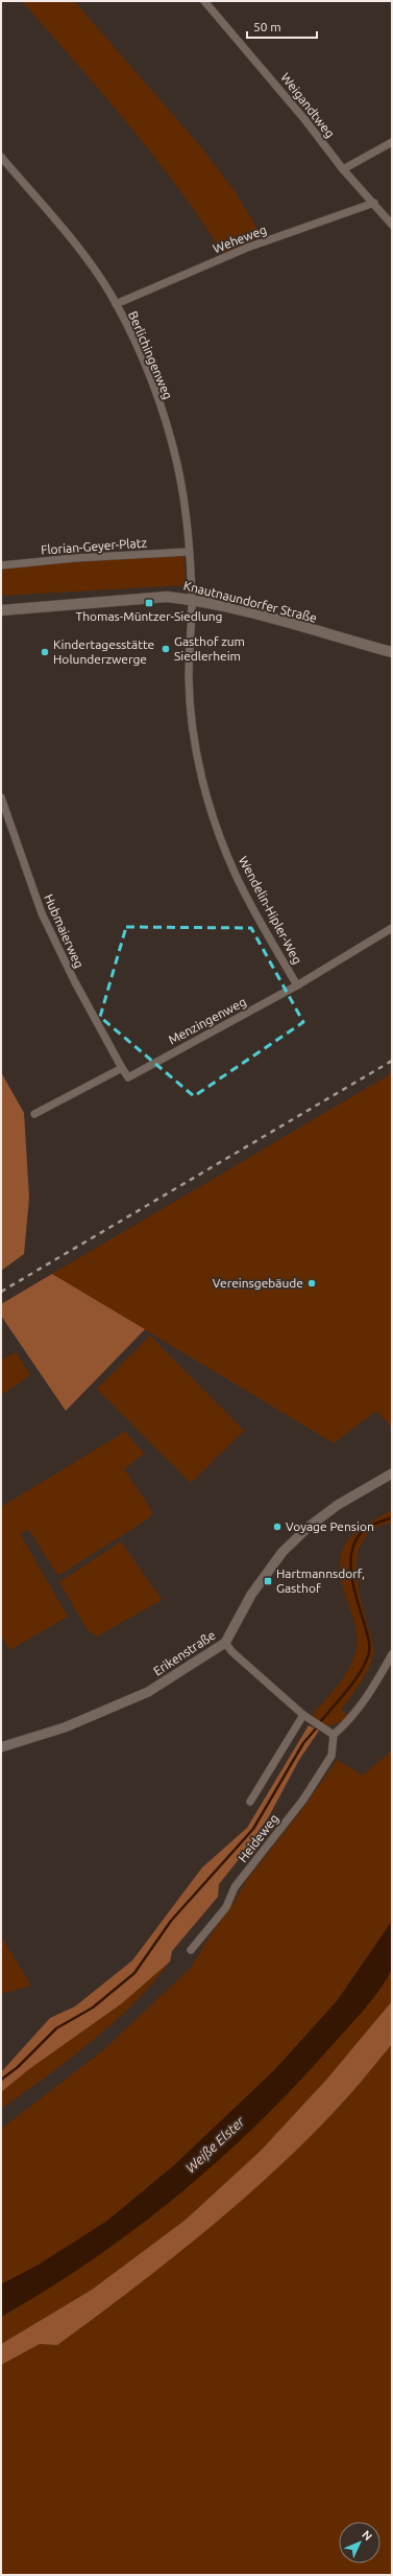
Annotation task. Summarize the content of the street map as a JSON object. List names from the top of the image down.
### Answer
{
  "streets": {
    "main road": ["Knautnaundorfer Straße"],
    "street": [
      "Weigandtweg",
      "Weheweg",
      "Berlichingenweg",
      "Florian-Geyer-Platz",
      "Wendelin-Hipler-Weg",
      "Hubmaierweg",
      "Menzingenweg",
      "Erikenstraße",
      "Heideweg"
    ]
  },
  "crossings": [
    ["Weigandtweg", "Weheweg"],
    ["Weheweg", "Berlichingenweg"],
    ["Berlichingenweg", "Florian-Geyer-Platz"],
    ["Berlichingenweg", "Knautnaundorfer Straße"],
    ["Berlichingenweg", "Wendelin-Hipler-Weg"],
    ["Knautnaundorfer Straße", "Wendelin-Hipler-Weg"],
    ["Wendelin-Hipler-Weg", "Menzingenweg"],
    ["Hubmaierweg", "Menzingenweg"]
  ],
  "water": ["Weiße Elster"],
  "places": {
    "transit": ["Thomas-Müntzer-Siedlung", "Hartmannsdorf, Gasthof"],
    "other": [
      "Gasthof zum Siedlerheim",
      "Kindertagesstätte Holunderzwerge",
      "Vereinsgebäude",
      "Voyage Pension"
    ]
  },
  "scale_bar": "50 m",
  "north": "top right"
}
